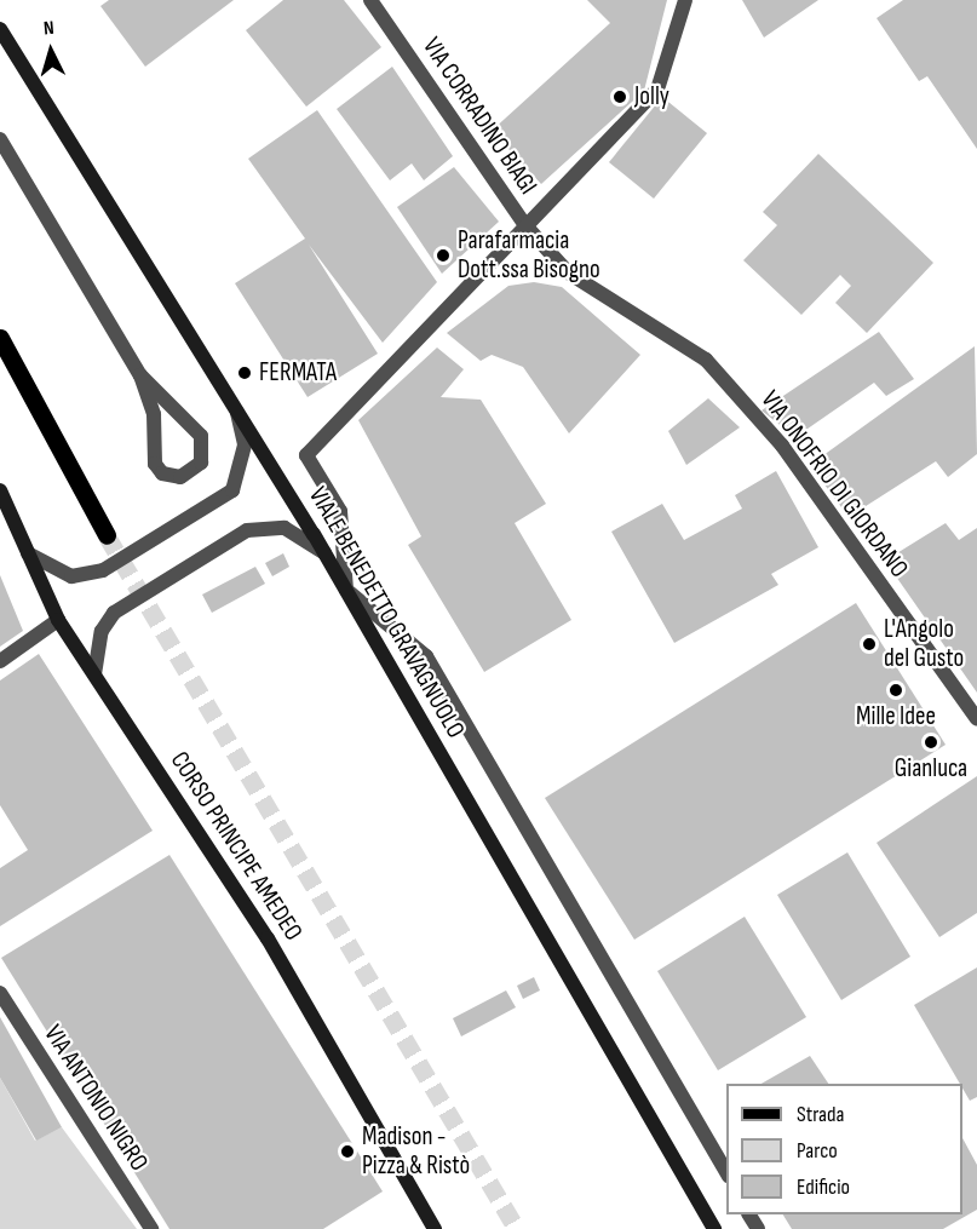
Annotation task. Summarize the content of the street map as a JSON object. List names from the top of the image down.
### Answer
{
  "streets": {
    "main road": ["VIALE BENEDETTO GRAVAGNUOLO", "CORSO PRINCIPE AMEDEO"],
    "street": ["VIA CORRADINO BIAGI", "VIA ONOFRIO DI GIORDANO", "VIA ANTONIO NIGRO"]
  },
  "crossings": [
    ["VIA CORRADINO BIAGI", "VIA ONOFRIO DI GIORDANO"]
  ],
  "places": [
    "Jolly",
    "Parafarmacia Dott.ssa Bisogno",
    "FERMATA",
    "L'Angolo del Gusto",
    "Mille Idee",
    "Gianluca",
    "Madison - Pizza & Ristò"
  ],
  "legend": ["Strada", "Parco", "Edificio"],
  "north": "top"
}
